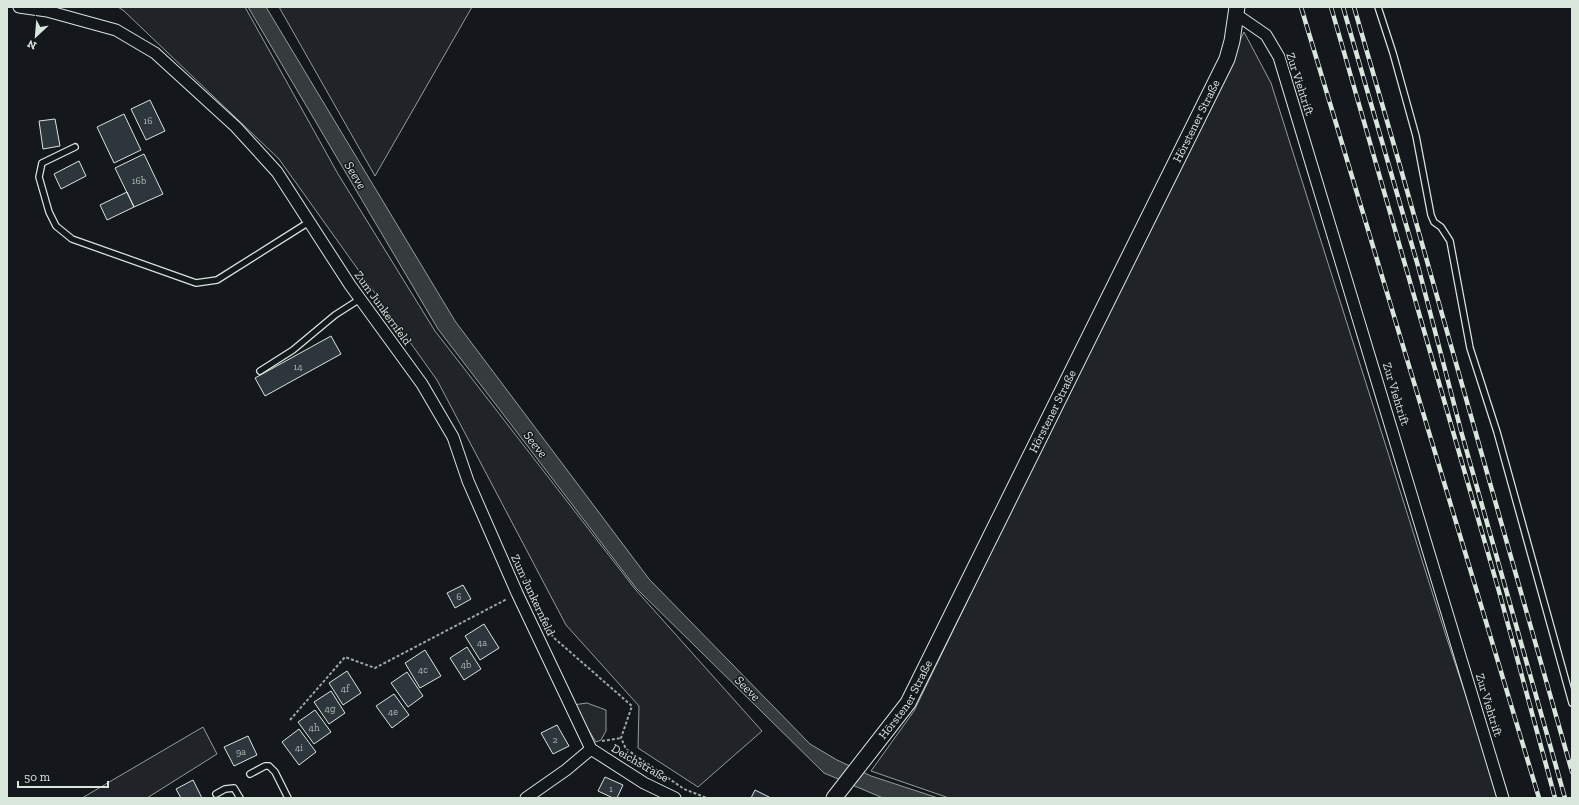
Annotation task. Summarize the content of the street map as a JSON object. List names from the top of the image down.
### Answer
{
  "streets": {
    "street": [
      "Zur Viehtrift",
      "Hörstener Straße",
      "Zum Junkernfeld",
      "Deichstraße"
    ]
  },
  "crossings": [
    ["Zur Viehtrift", "Hörstener Straße"],
    ["Zum Junkernfeld", "Deichstraße"]
  ],
  "water": ["Seeve"],
  "house_numbers": [
    "16",
    "16b",
    "14",
    "6",
    "4a",
    "4b",
    "4c",
    "4f",
    "4g",
    "4e",
    "4h",
    "2",
    "4i",
    "9a",
    "1"
  ],
  "scale_bar": "50 m",
  "north": "bottom left"
}
